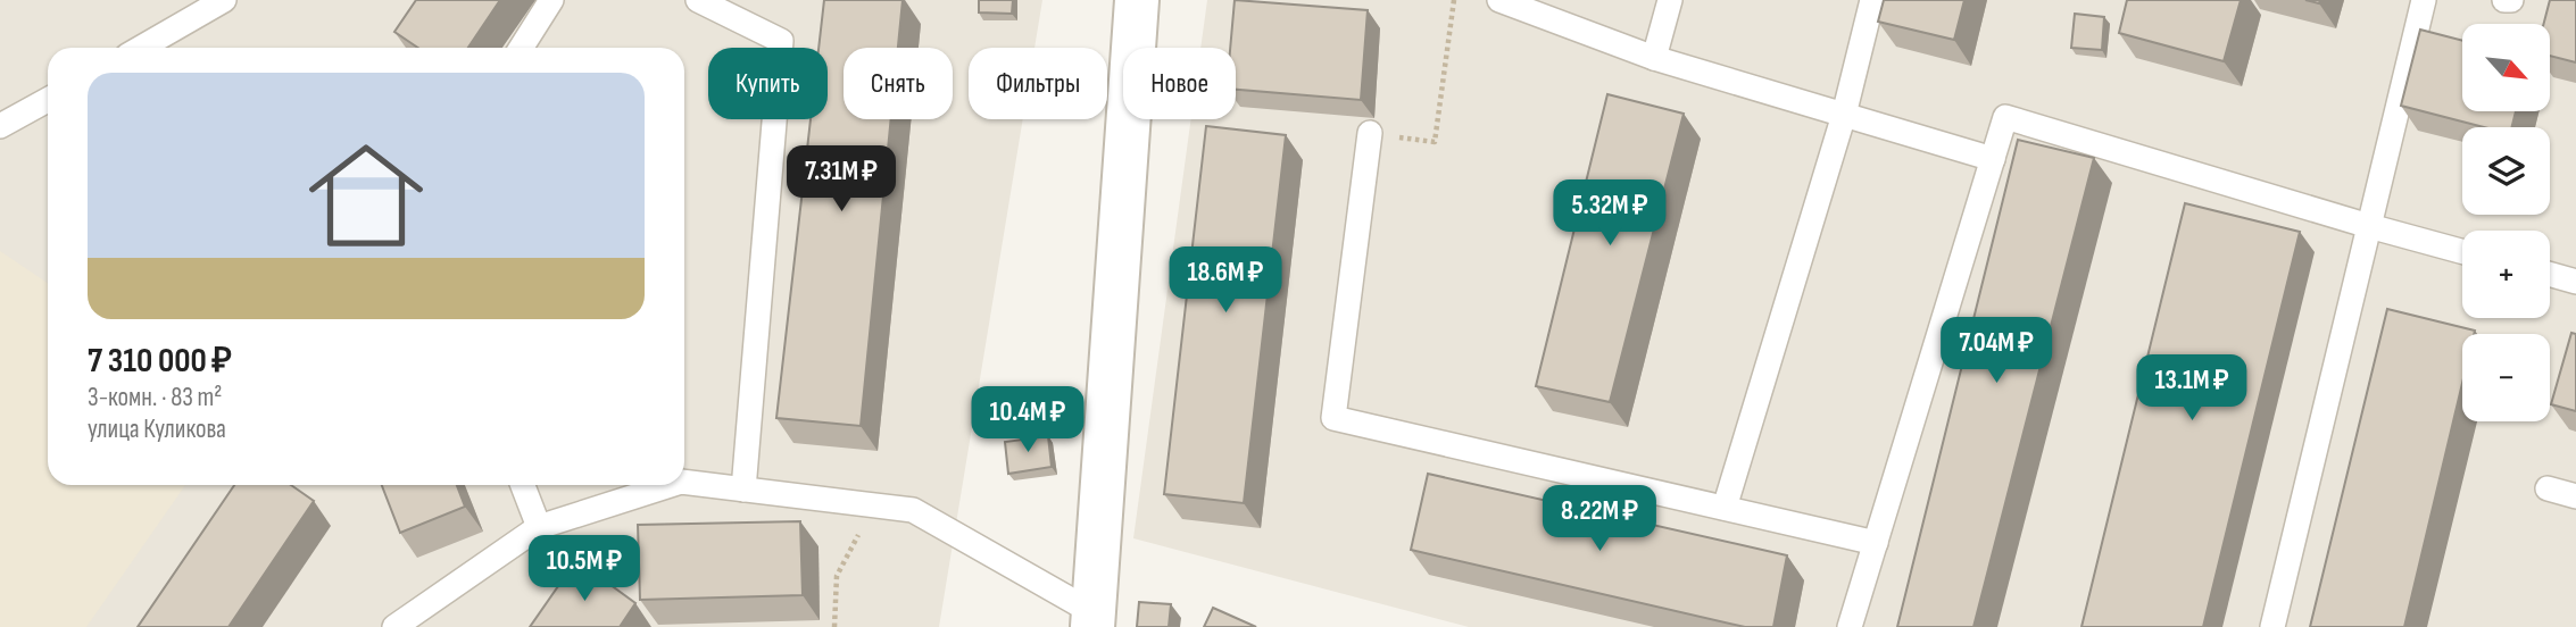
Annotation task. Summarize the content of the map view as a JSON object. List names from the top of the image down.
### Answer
{
  "north": "bottom right",
  "page": {
    "map_buttons": ["+", "−"],
    "chip": [
      "Купить",
      "Снять",
      "Фильтры",
      "Новое"
    ],
    "list": [
      {
        "name": "7 310 000 ₽",
        "note": "3-комн. · 83 m² · улица Куликова"
      }
    ],
    "price": [
      "7.31M ₽",
      "5.32M ₽",
      "18.6M ₽",
      "7.04M ₽",
      "13.1M ₽",
      "10.4M ₽",
      "8.22M ₽",
      "10.5M ₽"
    ]
  }
}
